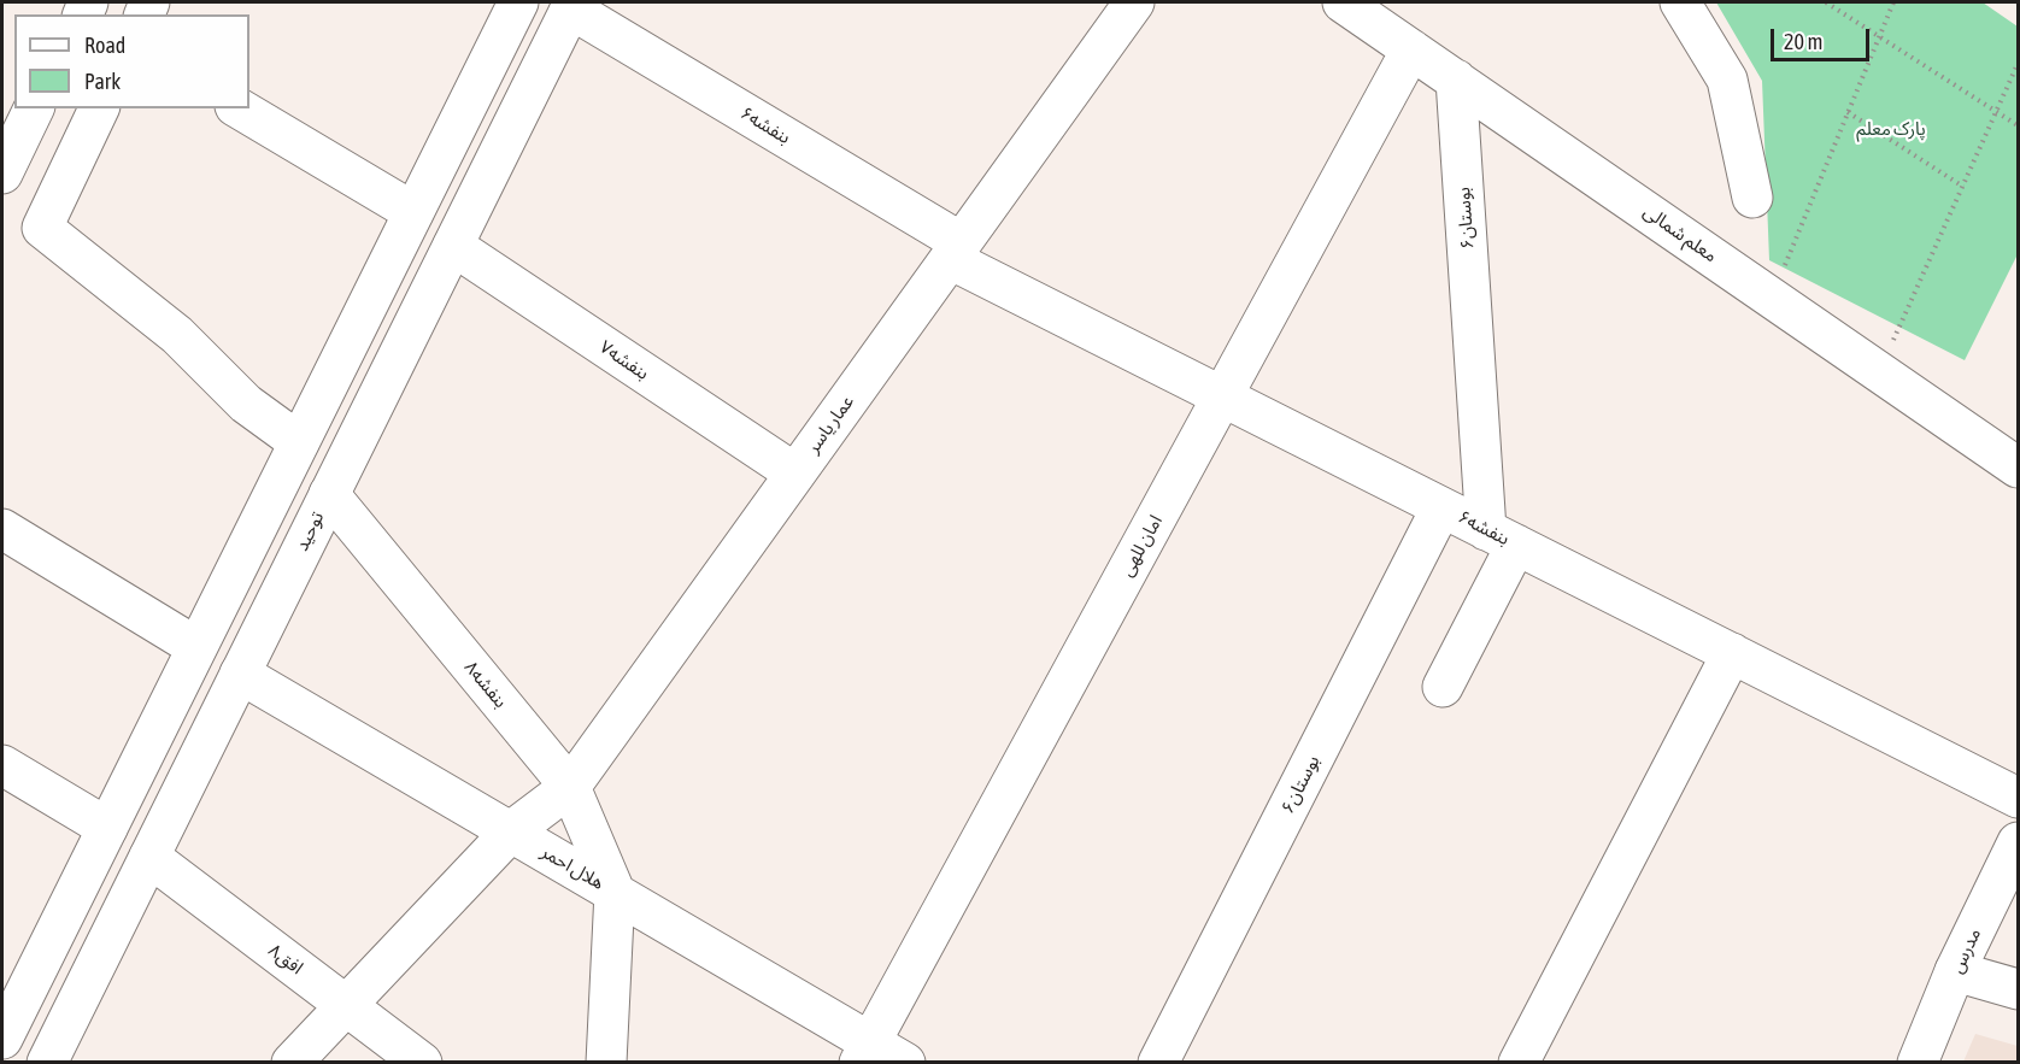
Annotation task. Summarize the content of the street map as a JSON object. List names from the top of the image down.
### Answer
{
  "streets": {
    "street": [
      "بنفشه۶",
      "بوستان۶",
      "معلم شمالی",
      "بنفشه۷",
      "عمار یاسر",
      "توحید",
      "امان للهی",
      "بنفشه۸",
      "هلال احمر",
      "مدرس",
      "افق۸"
    ]
  },
  "crossings": [
    ["بنفشه۶", "بوستان۶"],
    ["بنفشه۶", "عمار یاسر"],
    ["بنفشه۶", "توحید"],
    ["بنفشه۶", "امان للهی"],
    ["بوستان۶", "معلم شمالی"],
    ["معلم شمالی", "امان للهی"],
    ["بنفشه۷", "عمار یاسر"],
    ["بنفشه۷", "توحید"],
    ["عمار یاسر", "بنفشه۸"],
    ["عمار یاسر", "هلال احمر"],
    ["عمار یاسر", "افق۸"],
    ["توحید", "بنفشه۸"],
    ["توحید", "هلال احمر"],
    ["توحید", "افق۸"],
    ["امان للهی", "هلال احمر"],
    ["بنفشه۸", "هلال احمر"]
  ],
  "parks": ["پارک معلم"],
  "legend": ["Road", "Park"],
  "scale_bar": "20 m"
}
